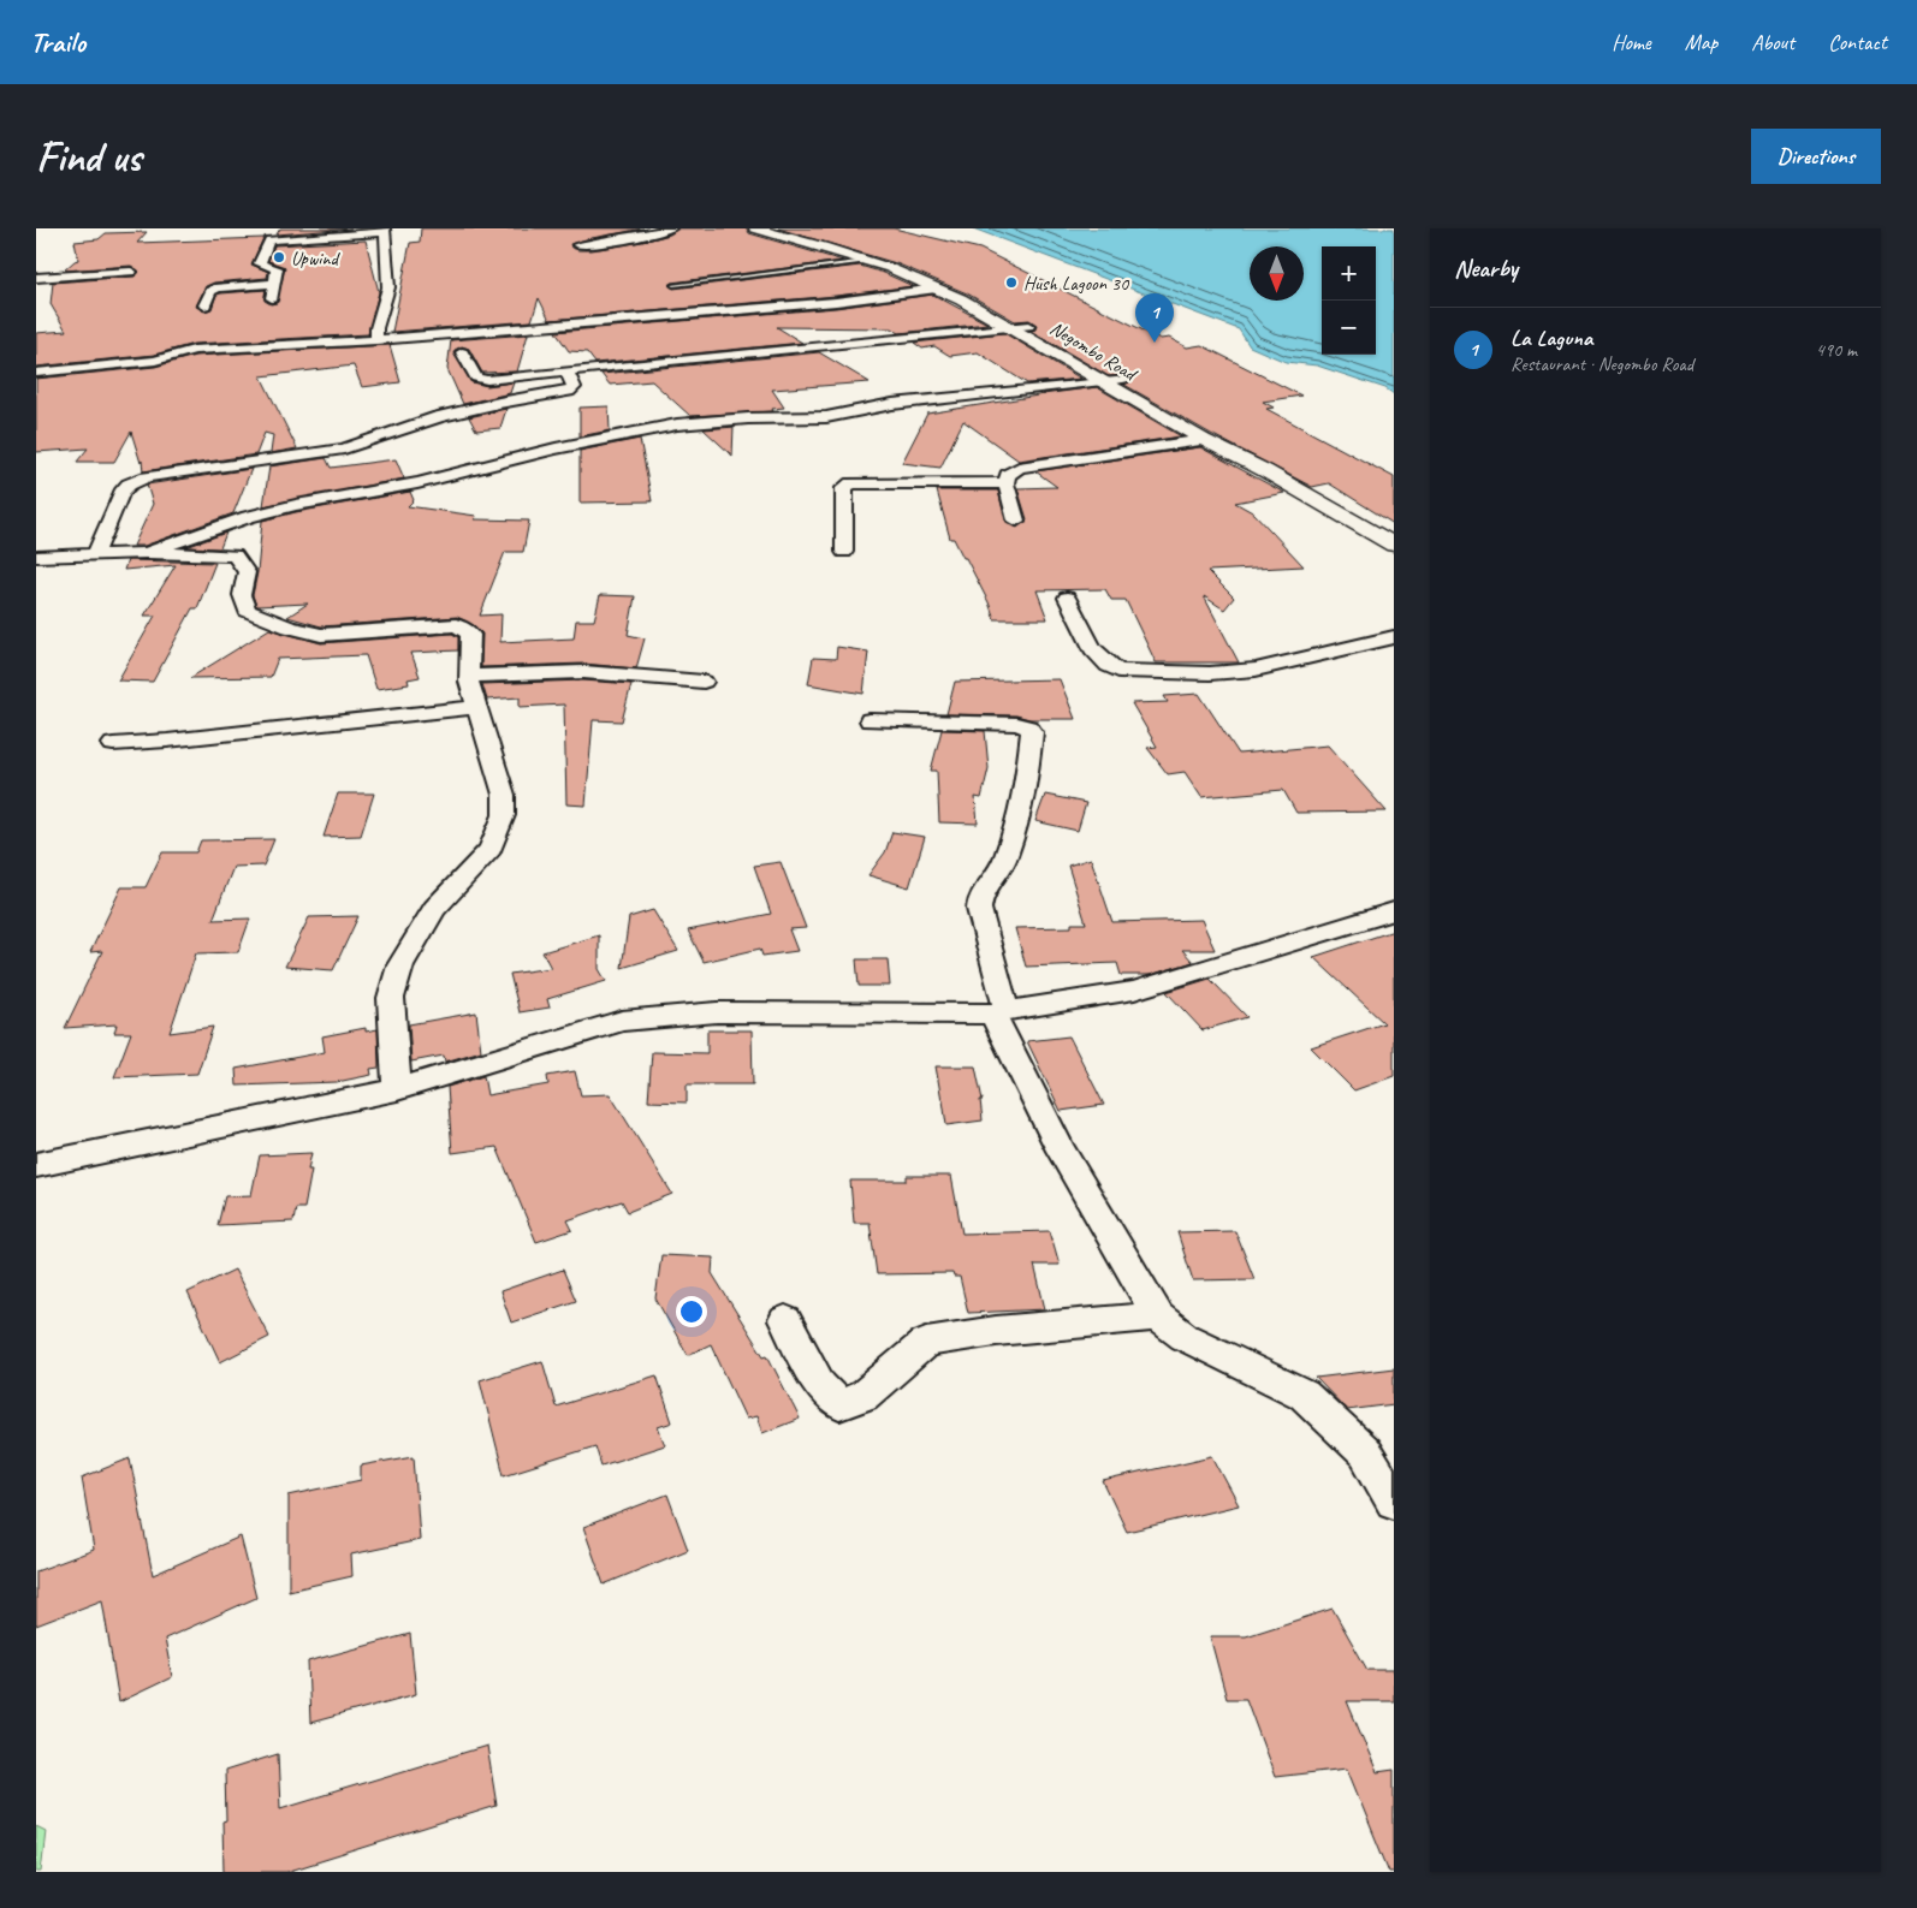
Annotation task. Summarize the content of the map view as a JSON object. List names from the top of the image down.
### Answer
{
  "streets": {
    "highway": ["Negombo Road"]
  },
  "places": ["Upwind", "Hush Lagoon 30"],
  "north": "bottom",
  "page": {
    "header": "Trailo",
    "nav": [
      "Home",
      "Map",
      "About",
      "Contact"
    ],
    "buttons": "Directions",
    "title": "Find us",
    "heading": "Nearby",
    "map_buttons": ["+", "−"],
    "pins": "1",
    "list": [
      {
        "mark": "1",
        "name": "La Laguna",
        "note": "Restaurant · Negombo Road",
        "value": "490 m"
      }
    ]
  }
}
